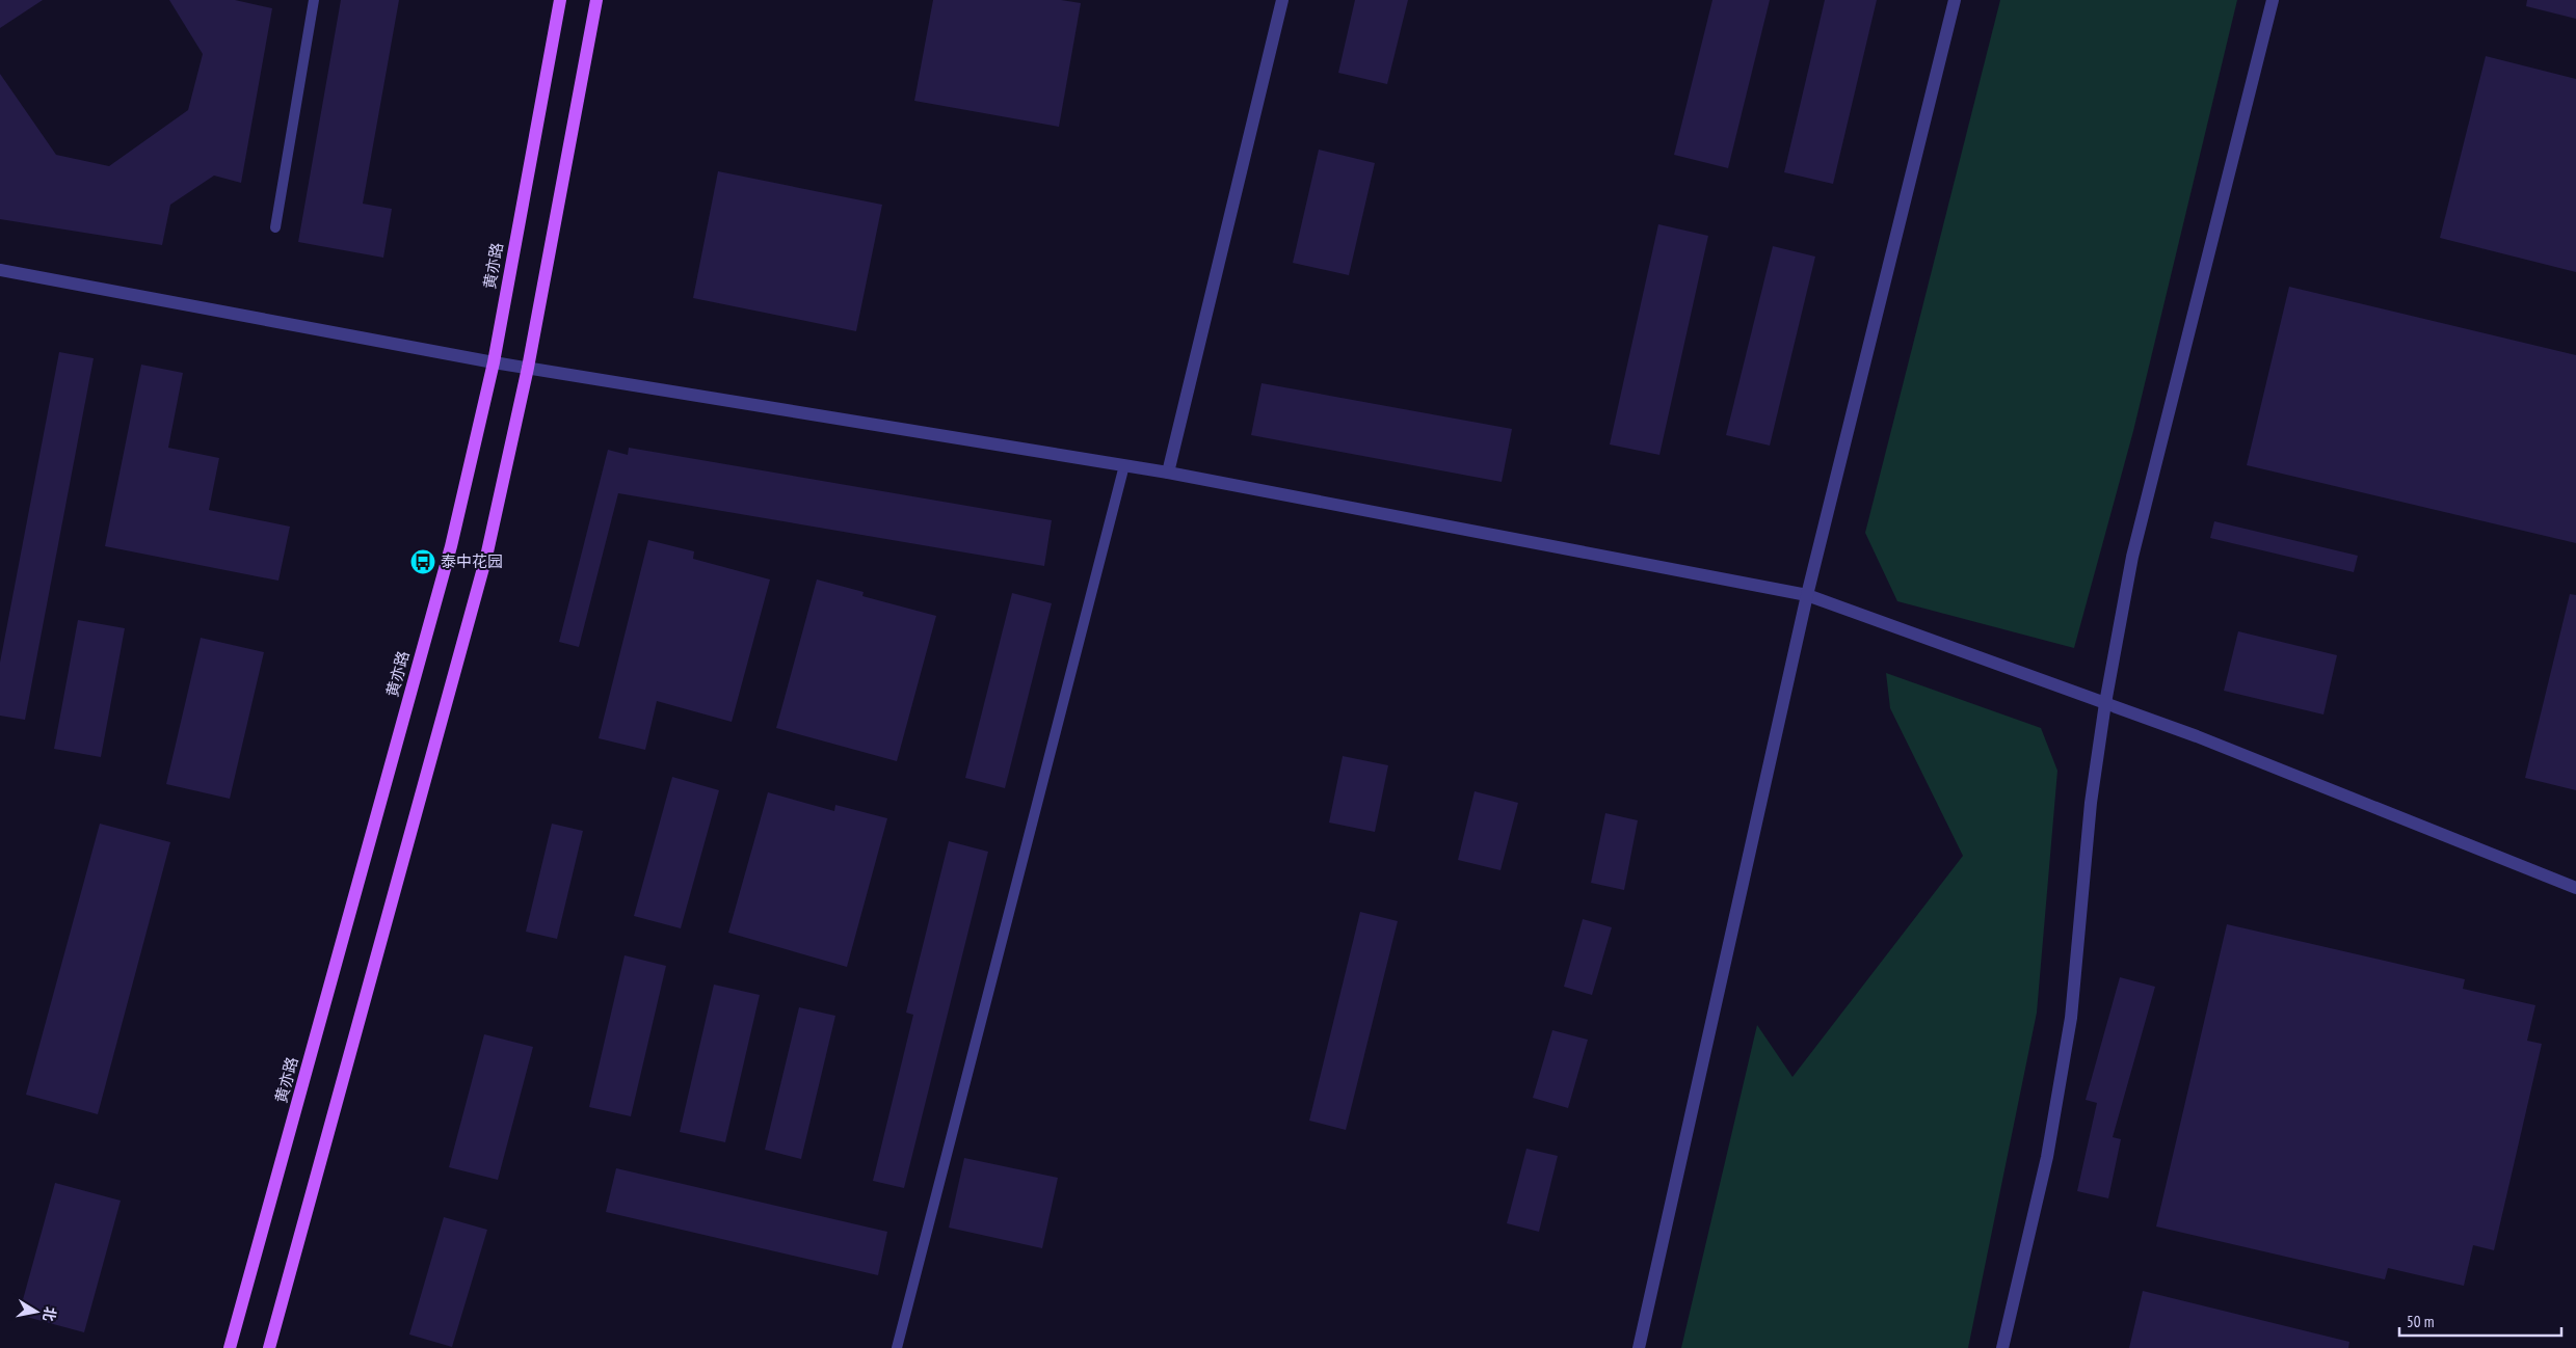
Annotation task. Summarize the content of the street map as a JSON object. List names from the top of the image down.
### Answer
{
  "streets": {
    "main road": ["黄亦路"]
  },
  "places": {
    "bus stop": ["泰中花园"]
  },
  "scale_bar": "50 m",
  "north": "right"
}
